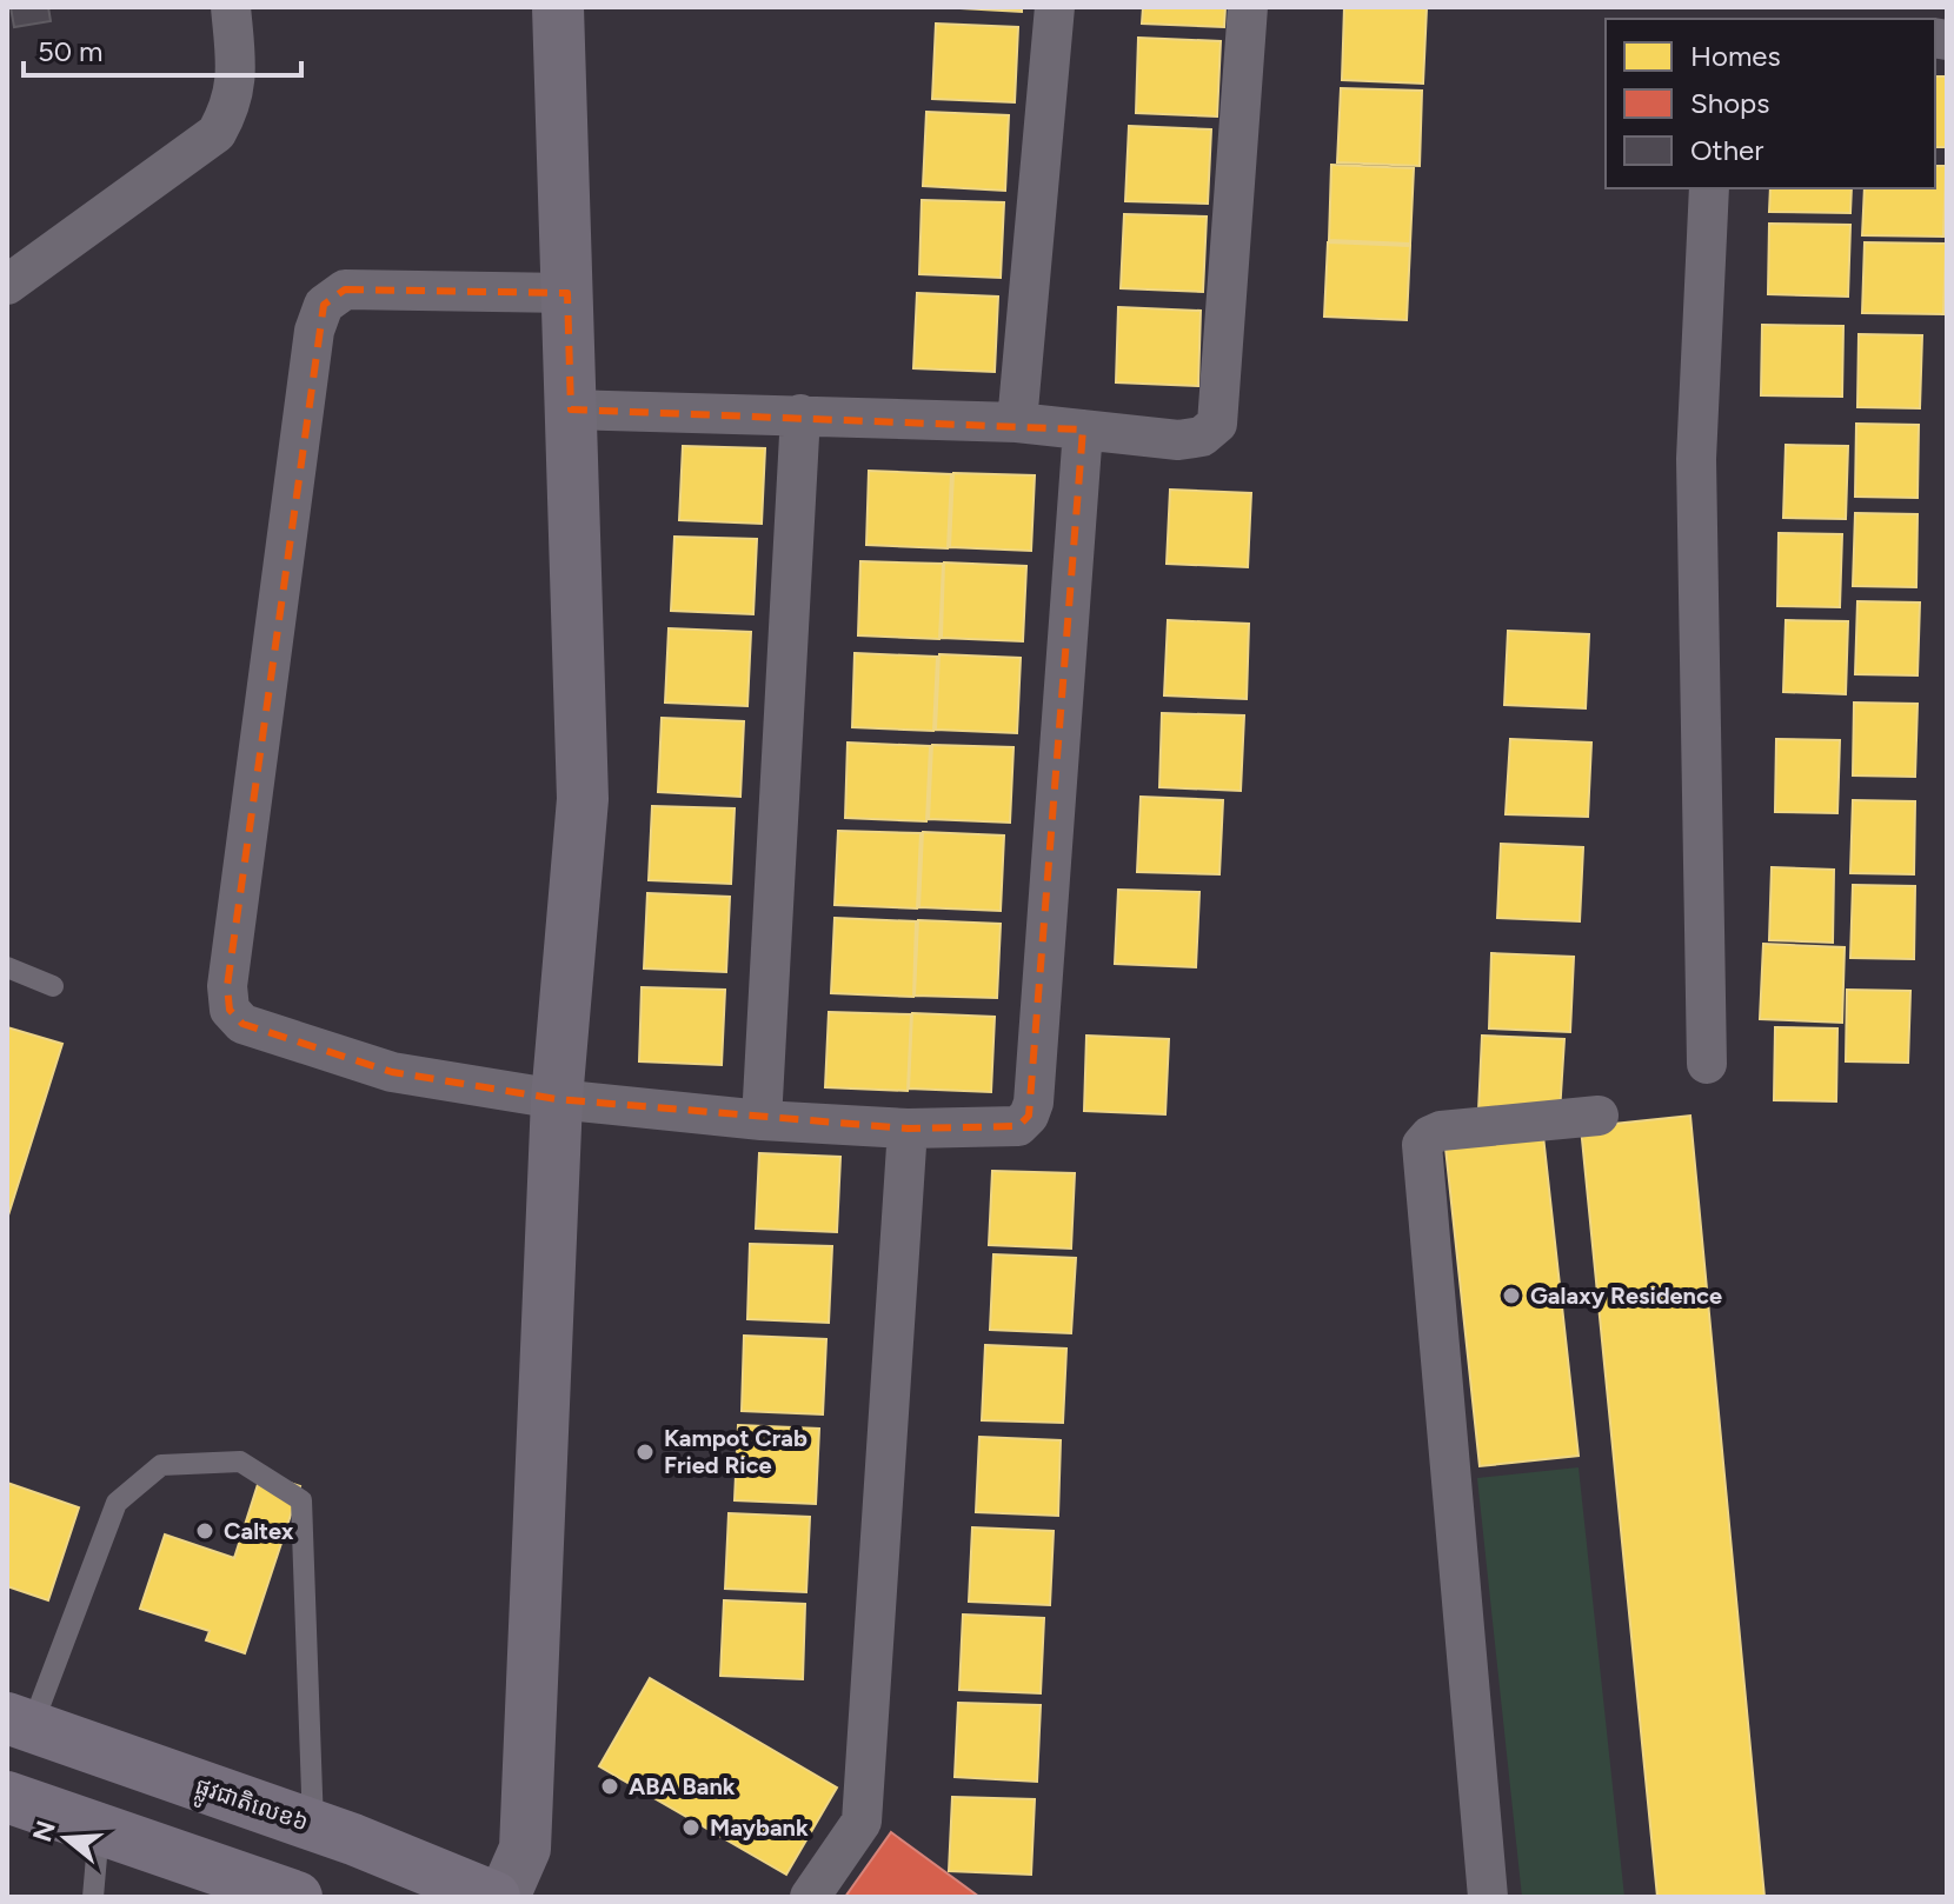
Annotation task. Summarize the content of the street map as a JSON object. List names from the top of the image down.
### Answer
{
  "streets": {
    "highway": ["ផ្លូវជាតិលេខ៦"]
  },
  "places": [
    "Galaxy Residence",
    "Kampot Crab Fried Rice",
    "Caltex",
    "ABA Bank",
    "Maybank"
  ],
  "legend": ["Homes", "Shops", "Other"],
  "scale_bar": "50 m",
  "north": "left"
}
